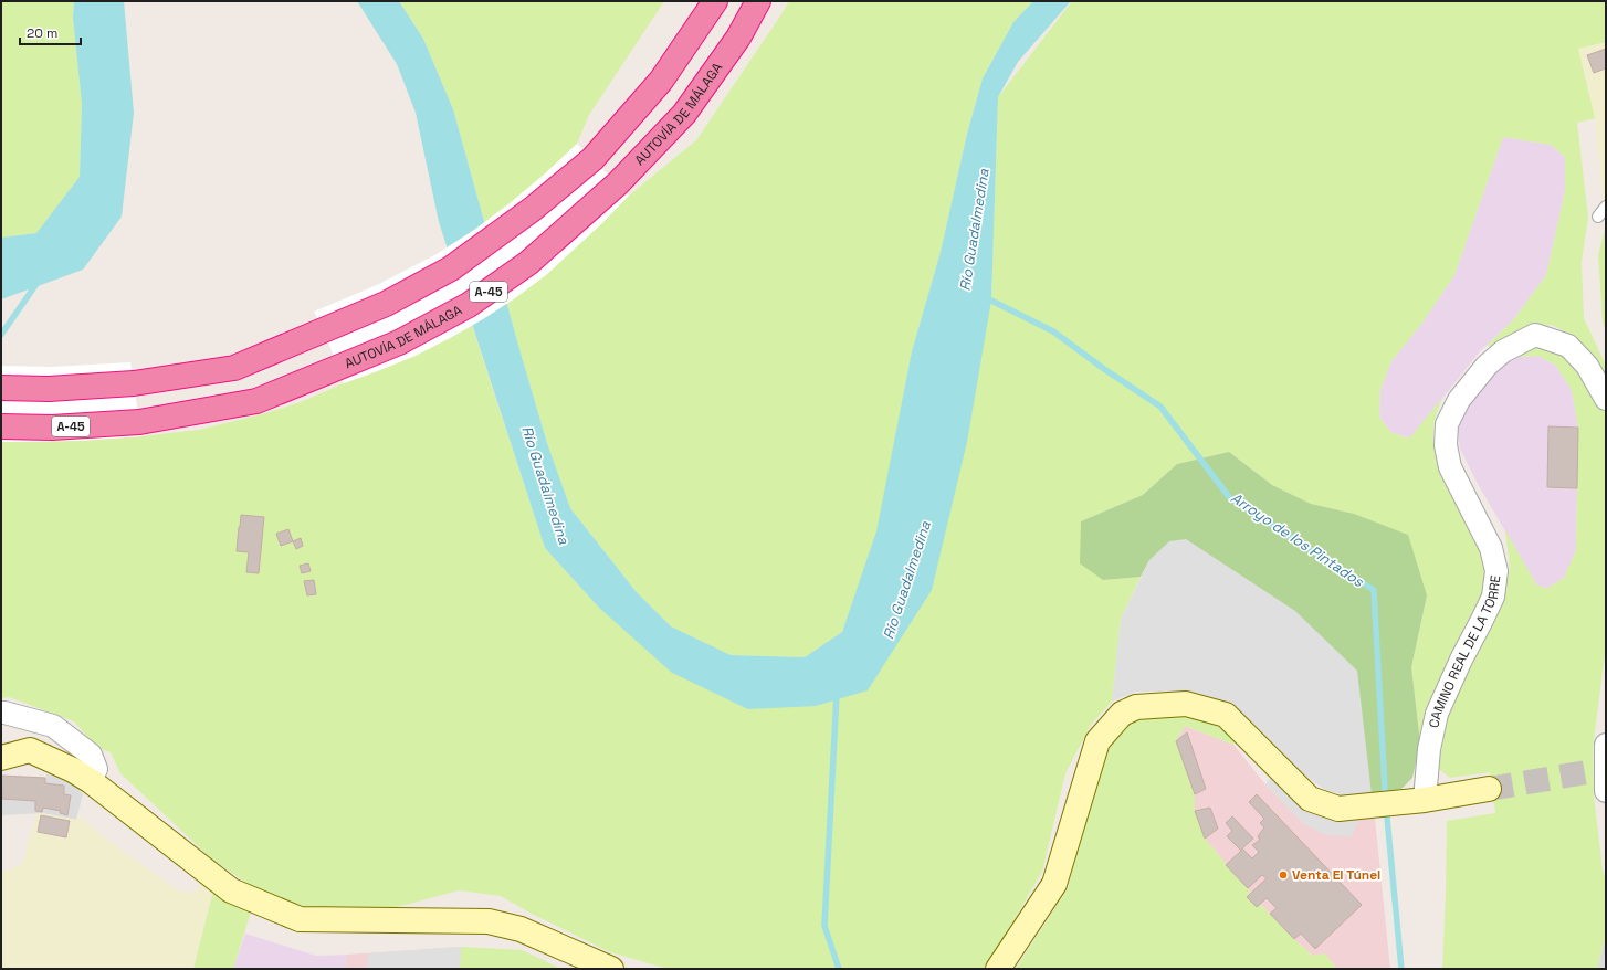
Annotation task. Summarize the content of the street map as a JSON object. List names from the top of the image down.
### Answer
{
  "streets": {
    "highway": ["AUTOVÍA DE MÁLAGA", "A-45"],
    "street": ["CAMINO REAL DE LA TORRE"]
  },
  "water": ["Río Guadalmedina", "Arroyo de los Pintados"],
  "places": ["Venta El Túnel"],
  "scale_bar": "20 m"
}
